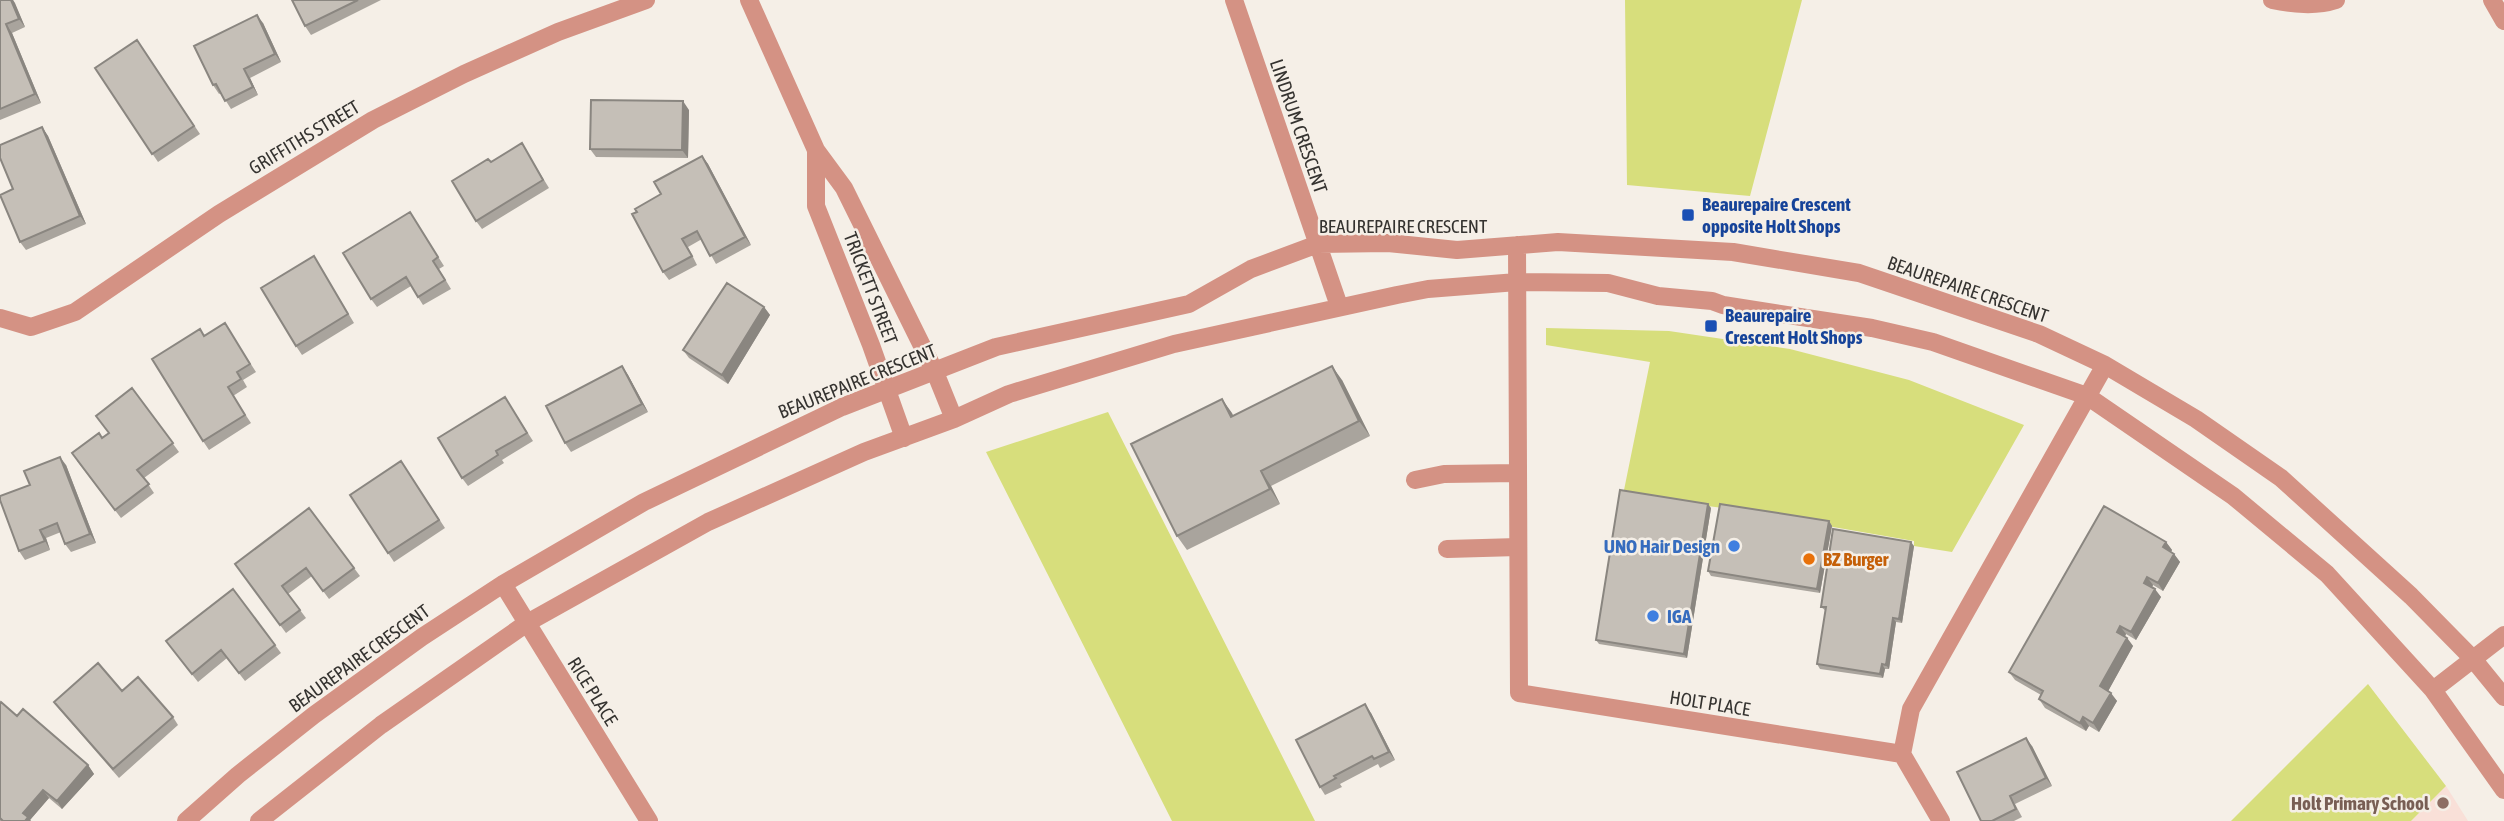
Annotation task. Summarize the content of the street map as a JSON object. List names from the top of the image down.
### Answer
{
  "streets": {
    "street": [
      "LINDRUM CRESCENT",
      "GRIFFITHS STREET",
      "BEAUREPAIRE CRESCENT",
      "TRICKETT STREET",
      "RICE PLACE",
      "HOLT PLACE"
    ]
  },
  "crossings": [
    ["LINDRUM CRESCENT", "BEAUREPAIRE CRESCENT"],
    ["BEAUREPAIRE CRESCENT", "TRICKETT STREET"],
    ["BEAUREPAIRE CRESCENT", "RICE PLACE"],
    ["BEAUREPAIRE CRESCENT", "HOLT PLACE"]
  ],
  "places": {
    "transit": ["Beaurepaire Crescent opposite Holt Shops", "Beaurepaire Crescent Holt Shops"],
    "other": [
      "UNO Hair Design",
      "BZ Burger",
      "IGA",
      "Holt Primary School"
    ]
  }
}
